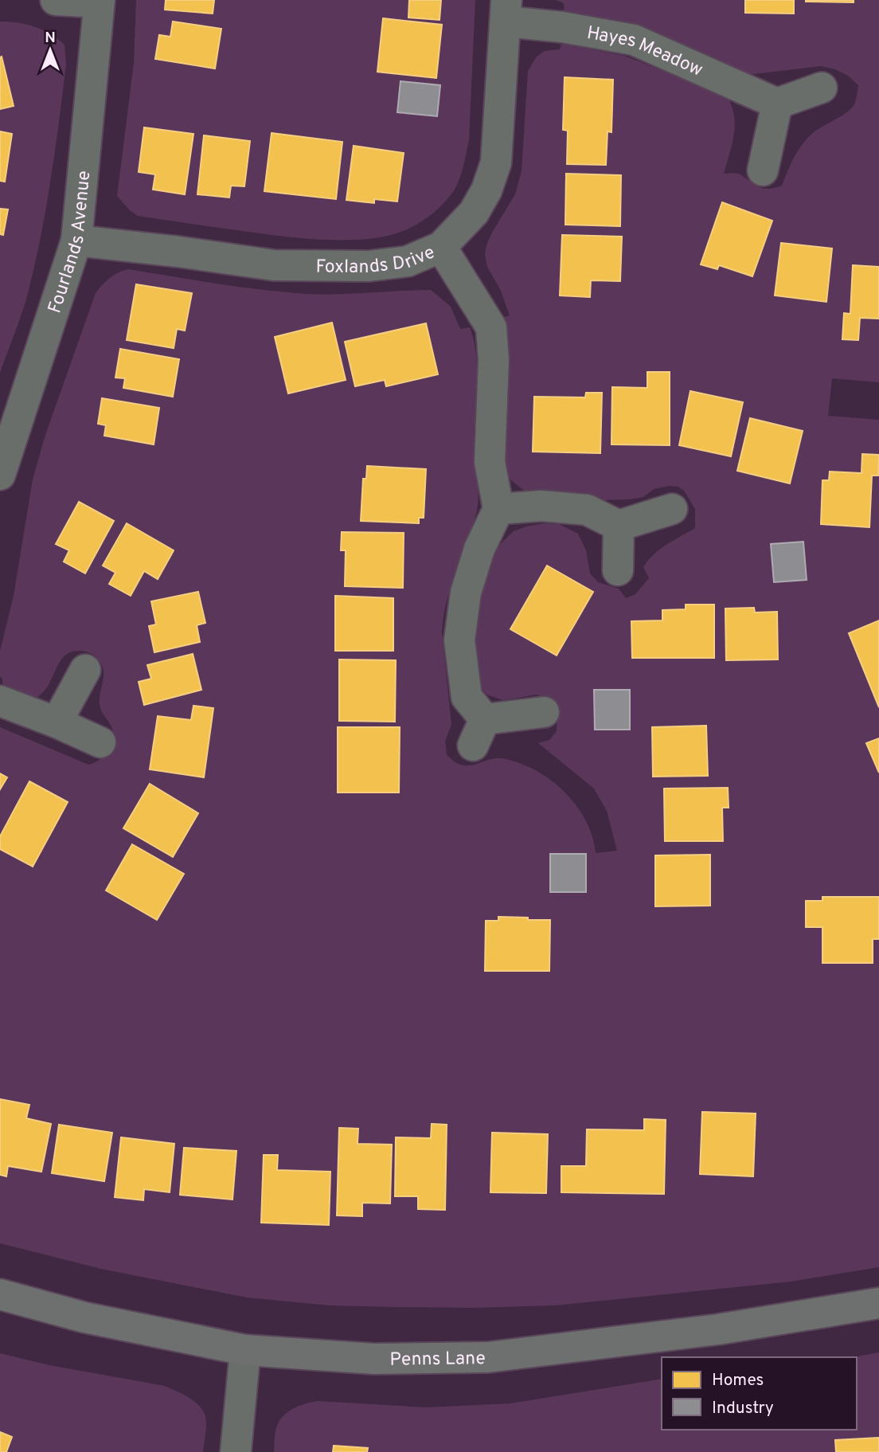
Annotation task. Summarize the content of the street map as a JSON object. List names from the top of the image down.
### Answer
{
  "streets": {
    "main road": ["Penns Lane"],
    "street": ["Hayes Meadow", "Fourlands Avenue", "Foxlands Drive"]
  },
  "crossings": [
    ["Hayes Meadow", "Foxlands Drive"],
    ["Fourlands Avenue", "Foxlands Drive"]
  ],
  "legend": ["Homes", "Industry"],
  "north": "top"
}
